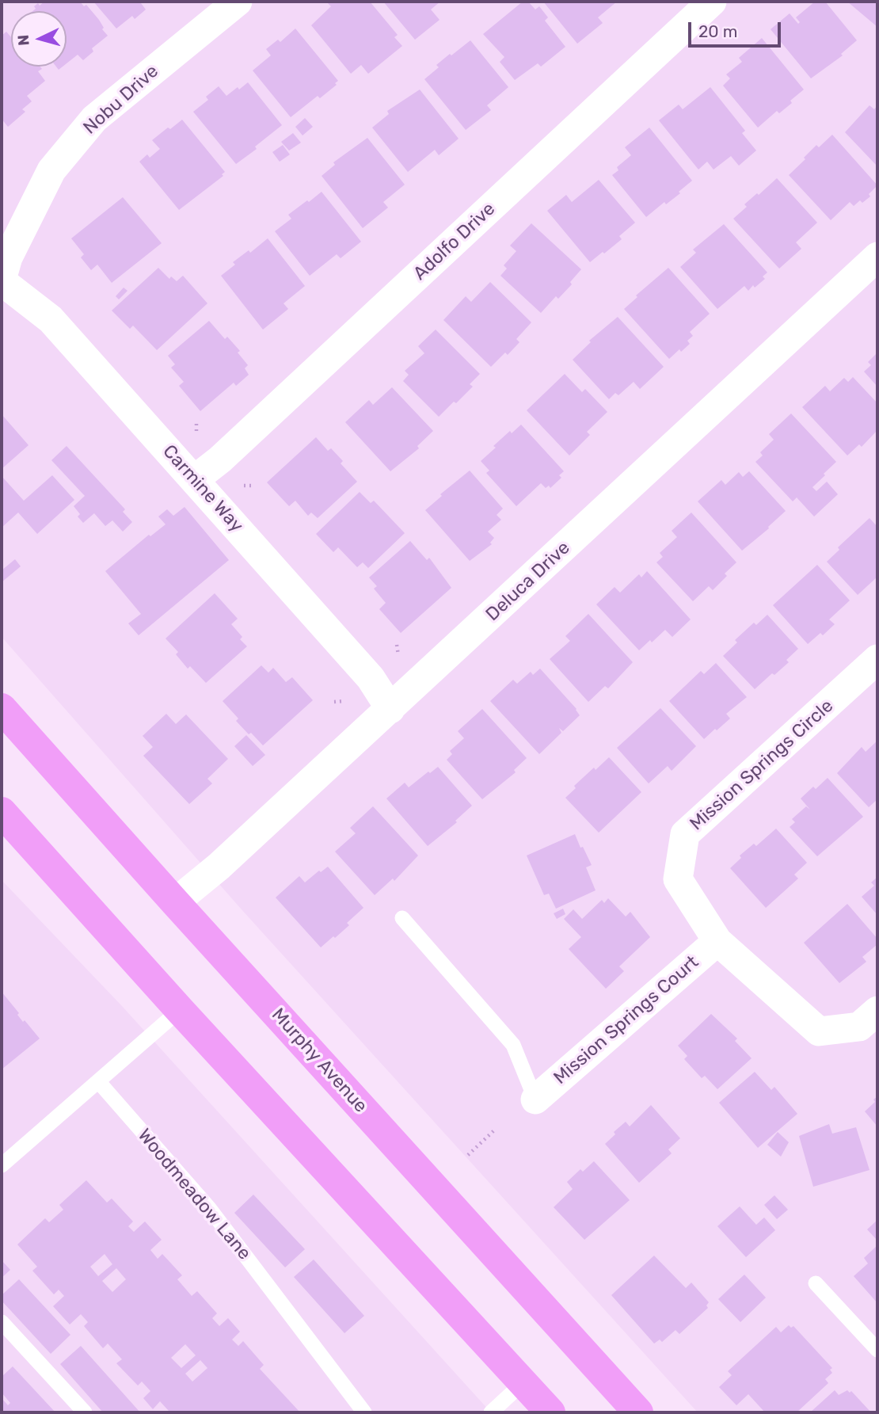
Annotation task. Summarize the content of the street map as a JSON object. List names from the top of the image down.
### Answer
{
  "streets": {
    "main road": ["Murphy Avenue"],
    "street": [
      "Nobu Drive",
      "Adolfo Drive",
      "Carmine Way",
      "Deluca Drive",
      "Mission Springs Circle",
      "Mission Springs Court"
    ],
    "lane": ["Woodmeadow Lane"]
  },
  "crossings": [
    ["Nobu Drive", "Carmine Way"],
    ["Adolfo Drive", "Carmine Way"],
    ["Carmine Way", "Deluca Drive"],
    ["Deluca Drive", "Murphy Avenue"],
    ["Mission Springs Circle", "Mission Springs Court"]
  ],
  "scale_bar": "20 m",
  "north": "left"
}
